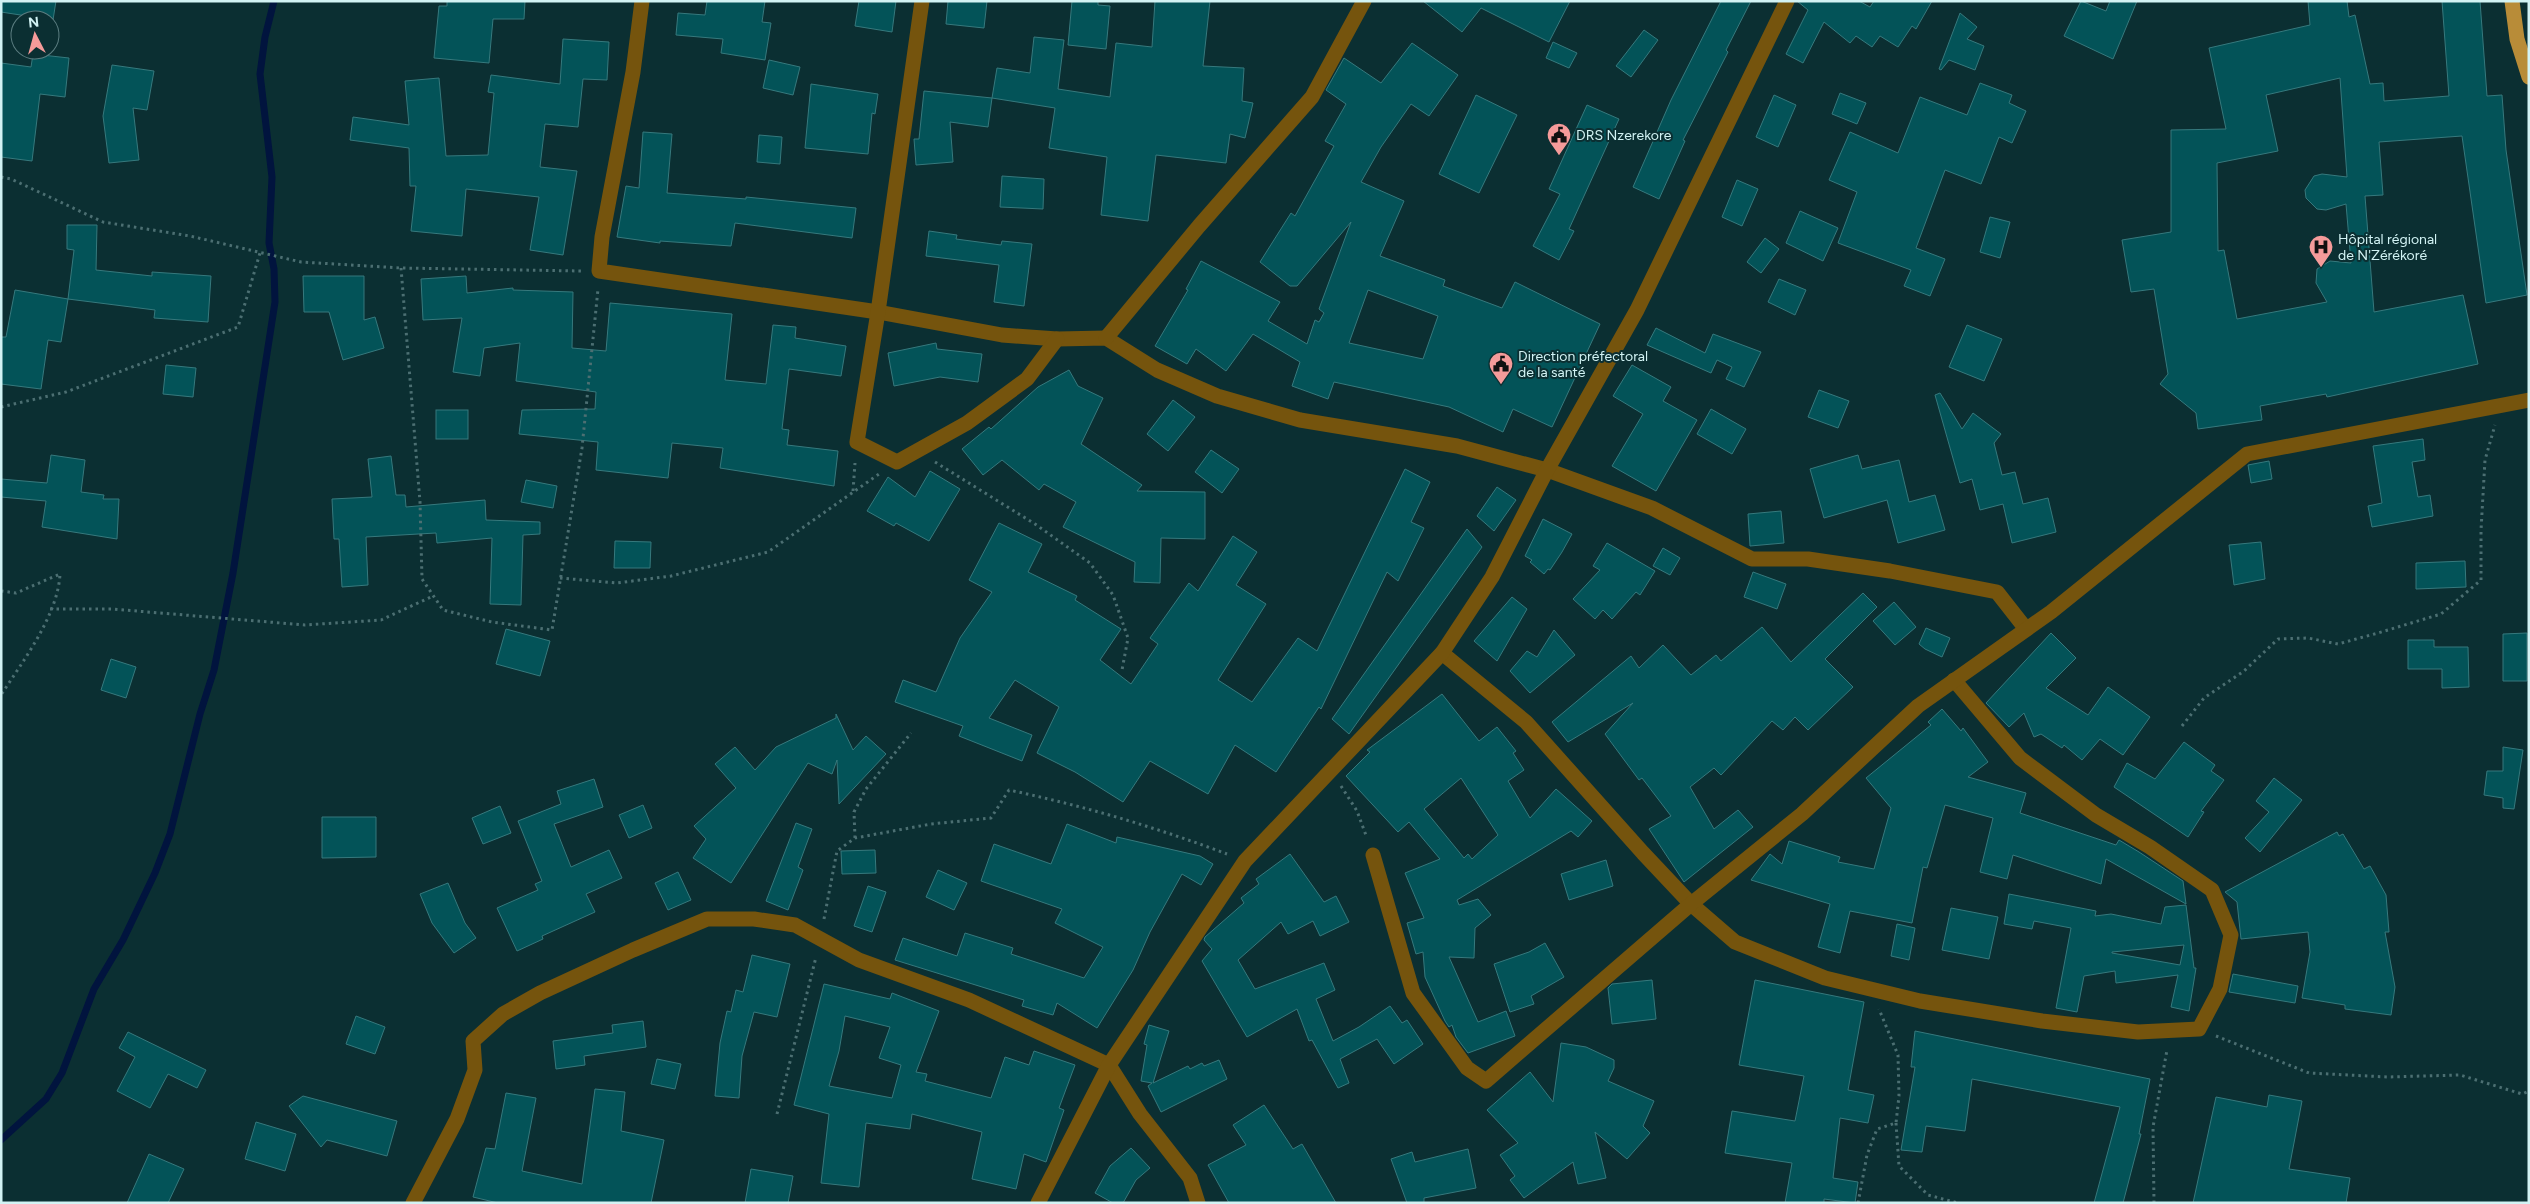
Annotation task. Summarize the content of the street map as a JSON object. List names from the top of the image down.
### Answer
{
  "places": {
    "public building": ["DRS Nzerekore", "Direction préfectoral de la santé"],
    "hospital": ["Hôpital régional de N'Zérékoré"]
  },
  "north": "top"
}
